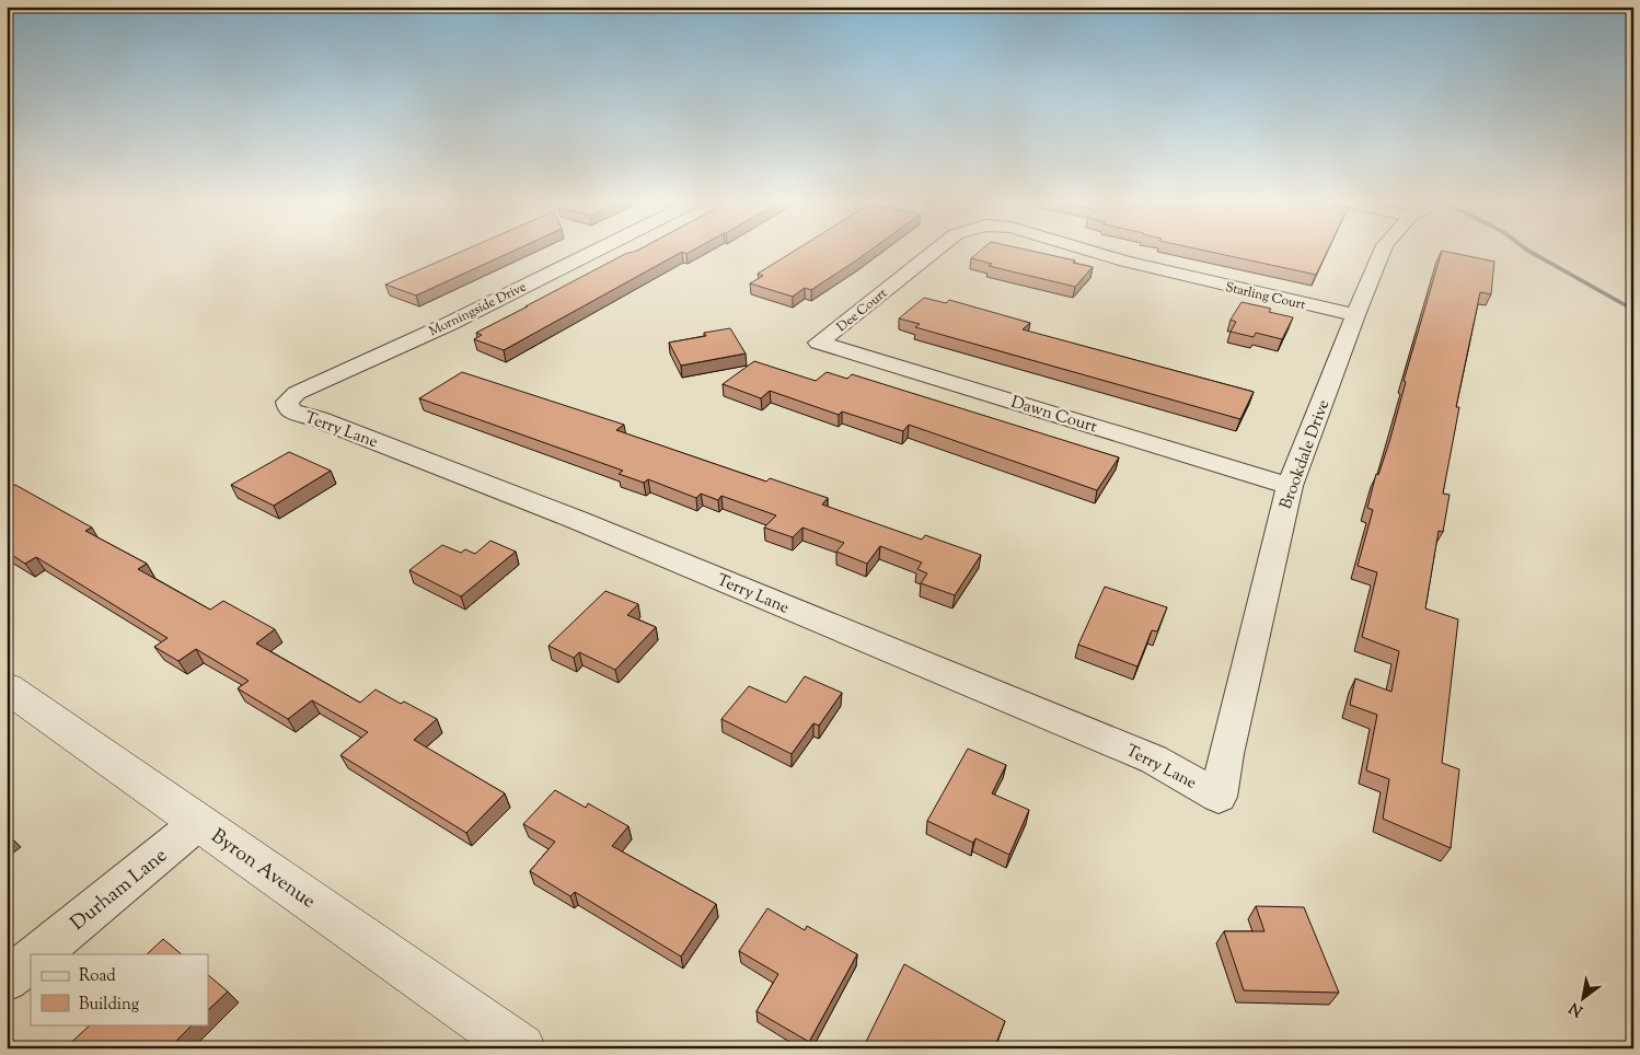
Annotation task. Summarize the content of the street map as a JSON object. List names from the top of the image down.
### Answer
{
  "streets": {
    "street": [
      "Starling Court",
      "Morningside Drive",
      "Dee Court",
      "Dawn Court",
      "Terry Lane",
      "Brookdale Drive",
      "Byron Avenue",
      "Durham Lane"
    ]
  },
  "crossings": [
    ["Starling Court", "Brookdale Drive"],
    ["Morningside Drive", "Terry Lane"],
    ["Dee Court", "Dawn Court"],
    ["Dawn Court", "Brookdale Drive"],
    ["Terry Lane", "Brookdale Drive"],
    ["Byron Avenue", "Durham Lane"]
  ],
  "legend": ["Road", "Building"],
  "north": "bottom left"
}
